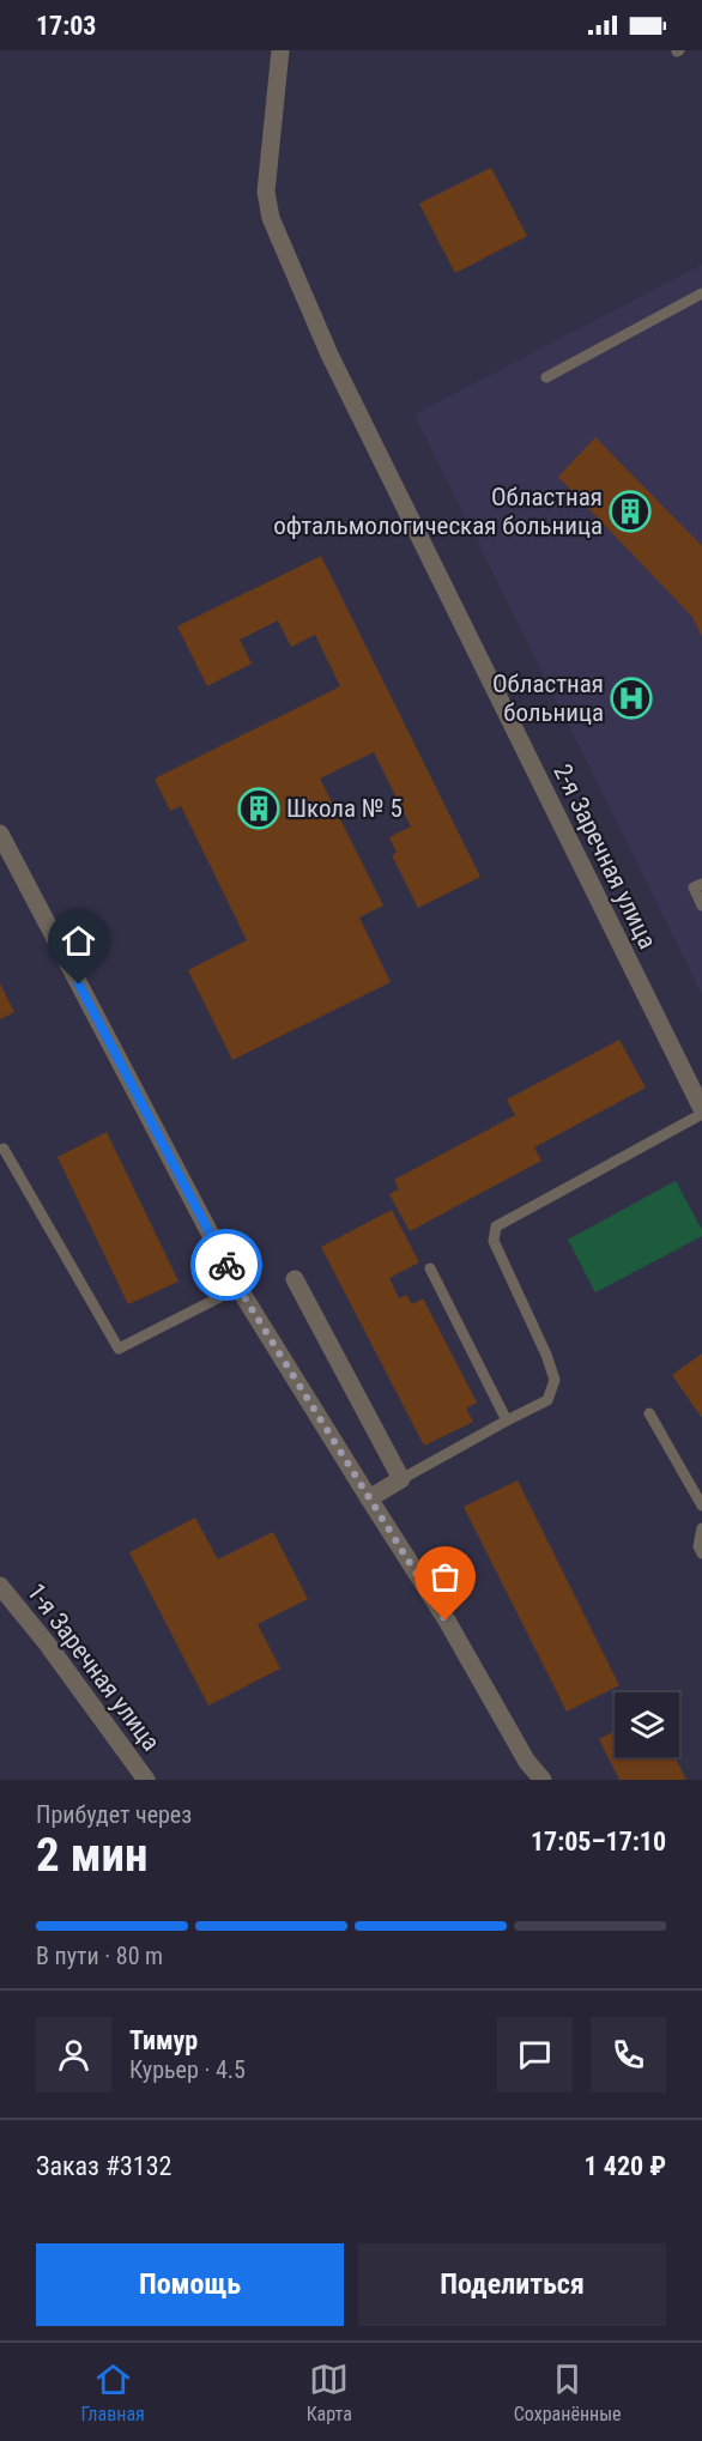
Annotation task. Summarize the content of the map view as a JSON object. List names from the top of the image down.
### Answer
{
  "streets": {
    "street": ["2-я Заречная улица", "1-я Заречная улица"]
  },
  "places": {
    "building": ["Областная офтальмологическая больница", "Школа № 5"],
    "hospital": ["Областная больница"]
  },
  "page": {
    "status": "17:03",
    "heading": ["2 мин", "Прибудет через", "17:05–17:10"],
    "panel": [
      "Тимур",
      "Курьер · 4.5",
      "Заказ #3132",
      "1 420 ₽"
    ],
    "bar": "В пути · 80 m",
    "buttons": ["Помощь", "Поделиться"],
    "tabs": ["Главная", "Карта", "Сохранённые"]
  }
}
